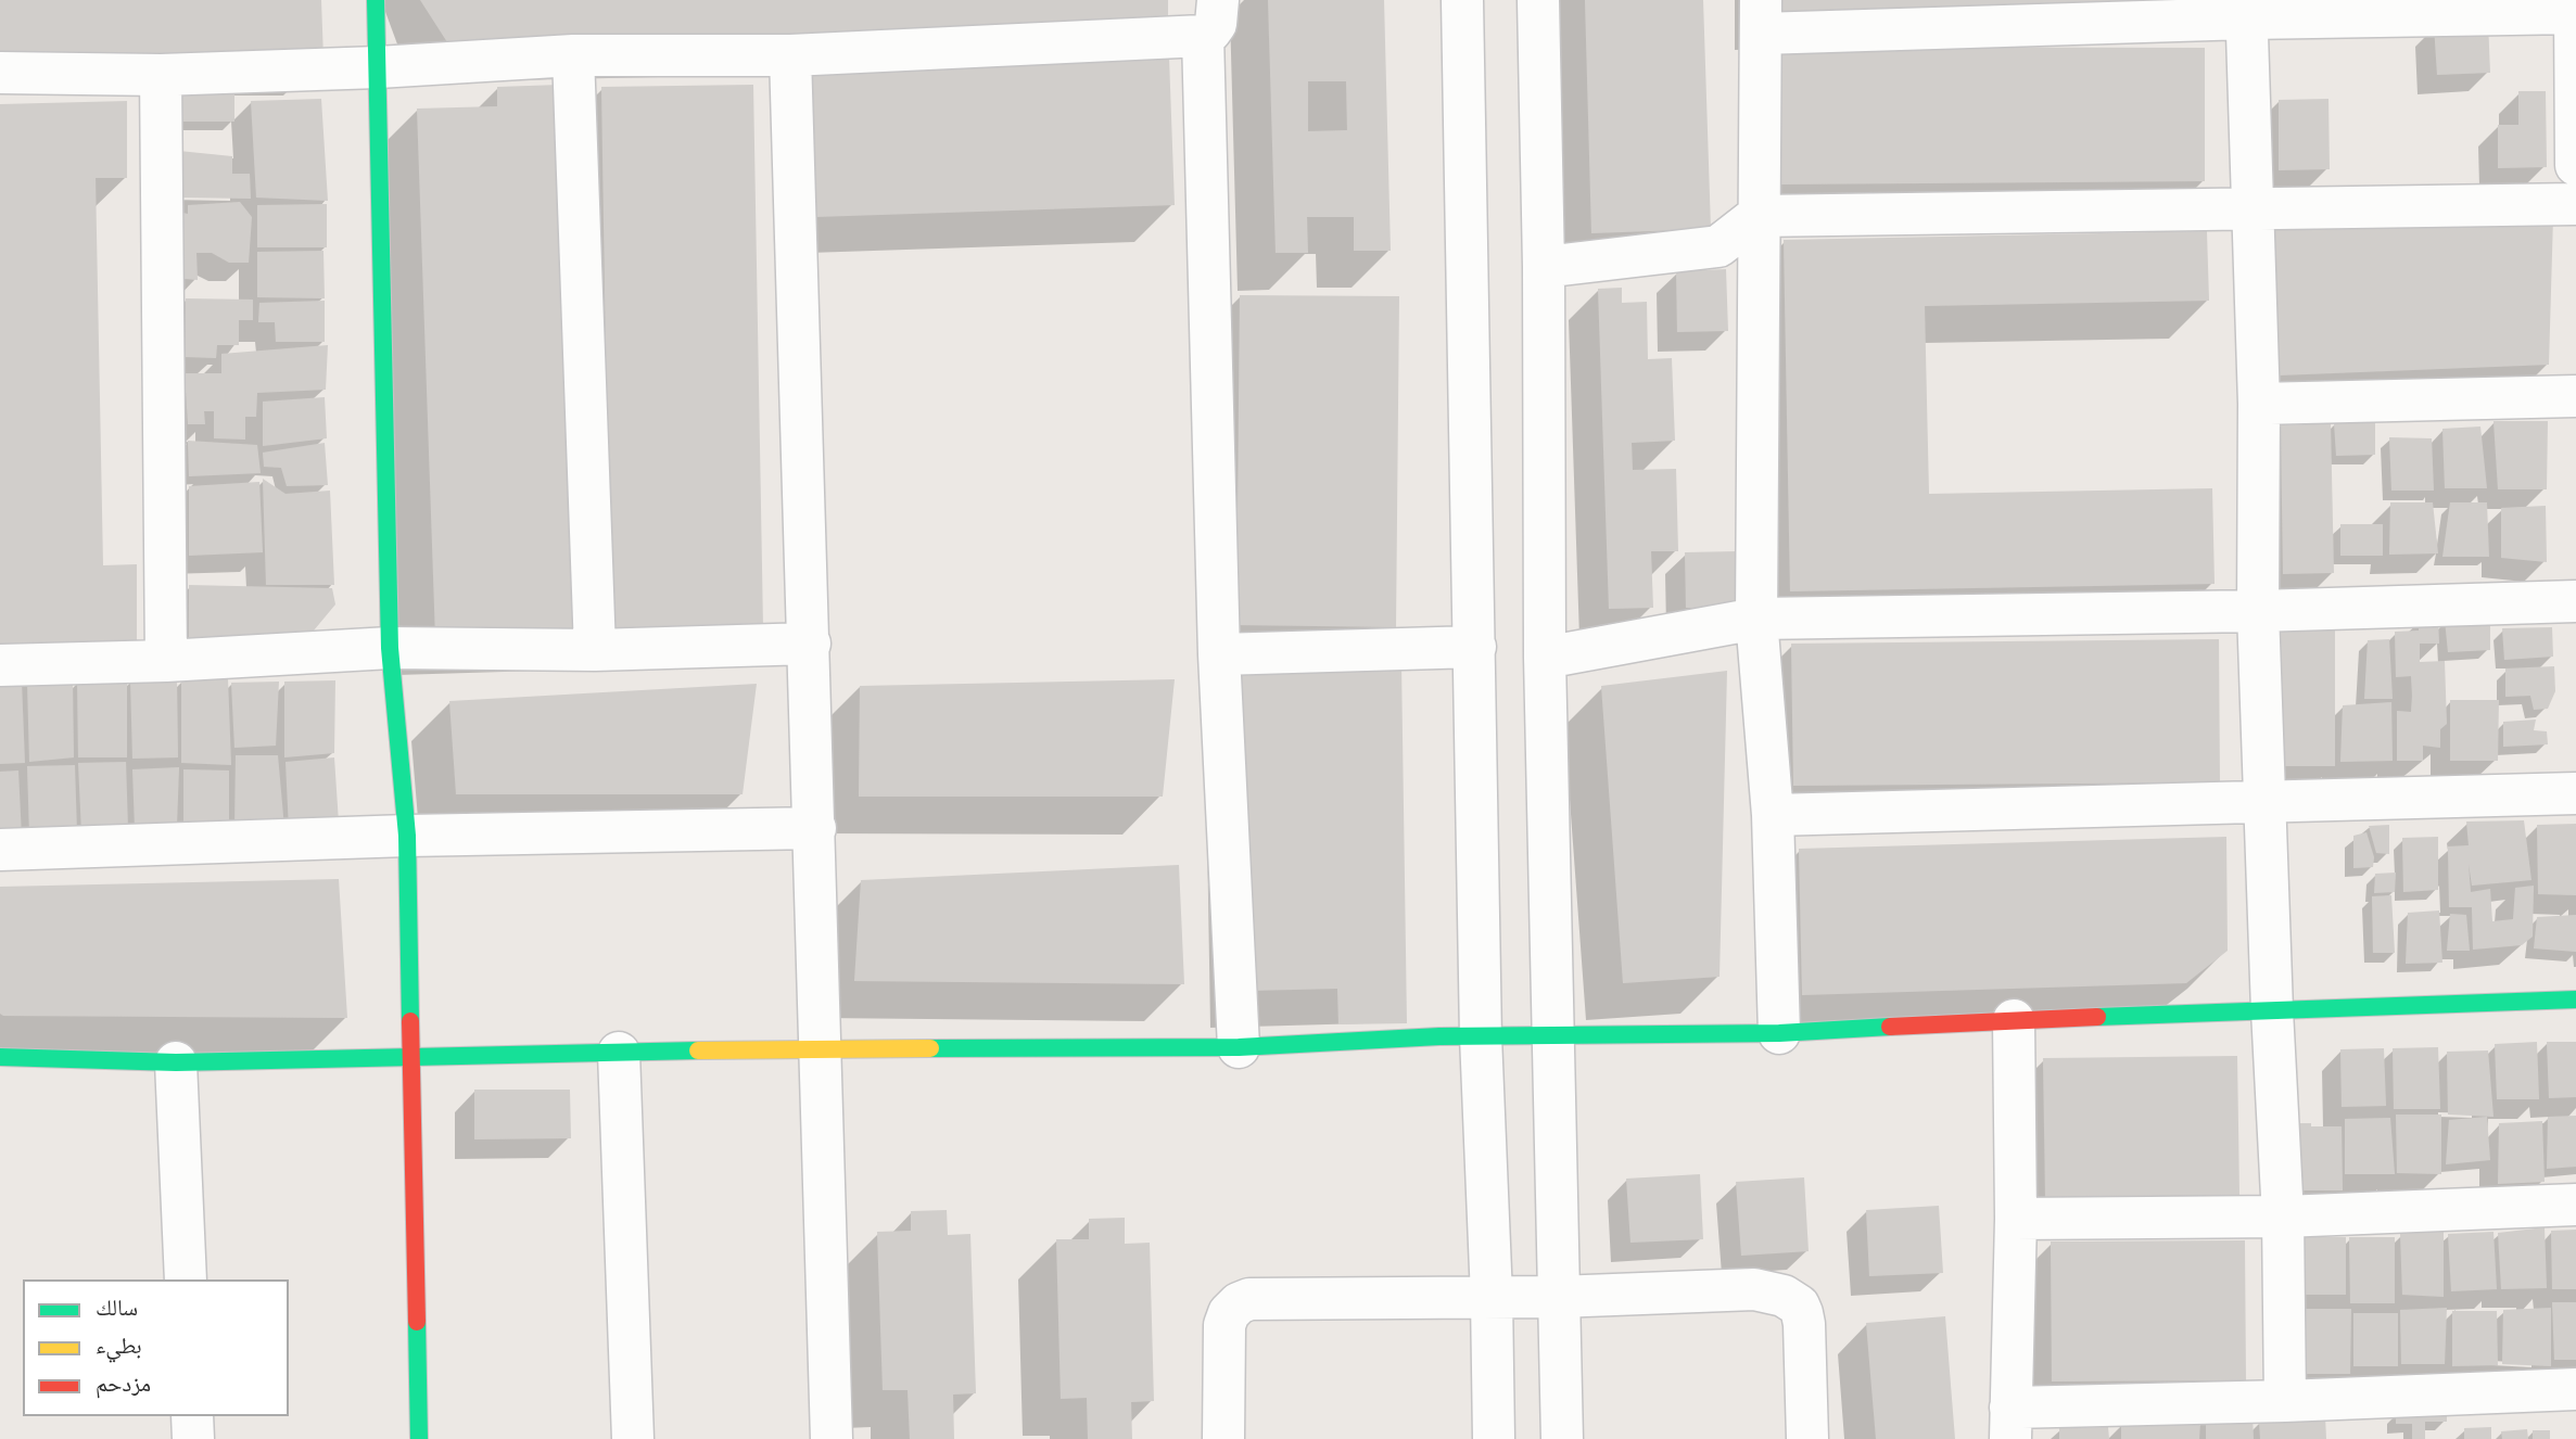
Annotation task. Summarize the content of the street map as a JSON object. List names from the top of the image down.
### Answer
{
  "legend": ["سالك", "بطيء", "مزدحم"]
}
